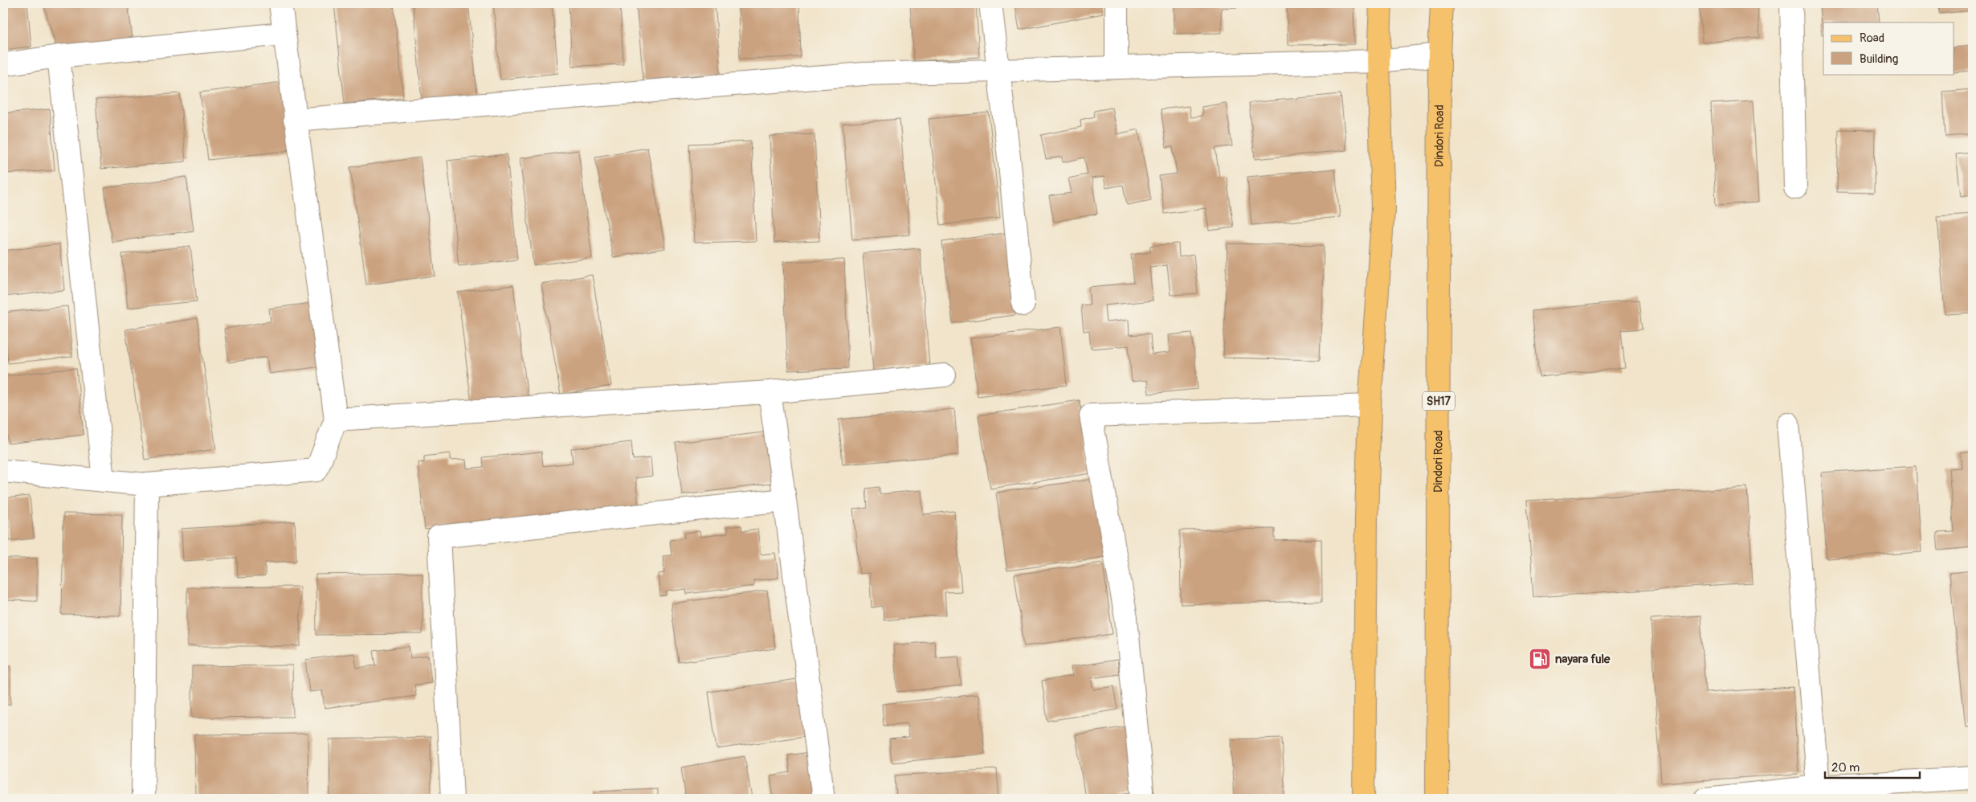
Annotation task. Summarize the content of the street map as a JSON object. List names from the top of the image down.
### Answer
{
  "streets": {
    "main road": ["Dindori Road", "SH17"]
  },
  "places": {
    "fuel station": ["nayara fule"]
  },
  "legend": ["Road", "Building"],
  "scale_bar": "20 m"
}
